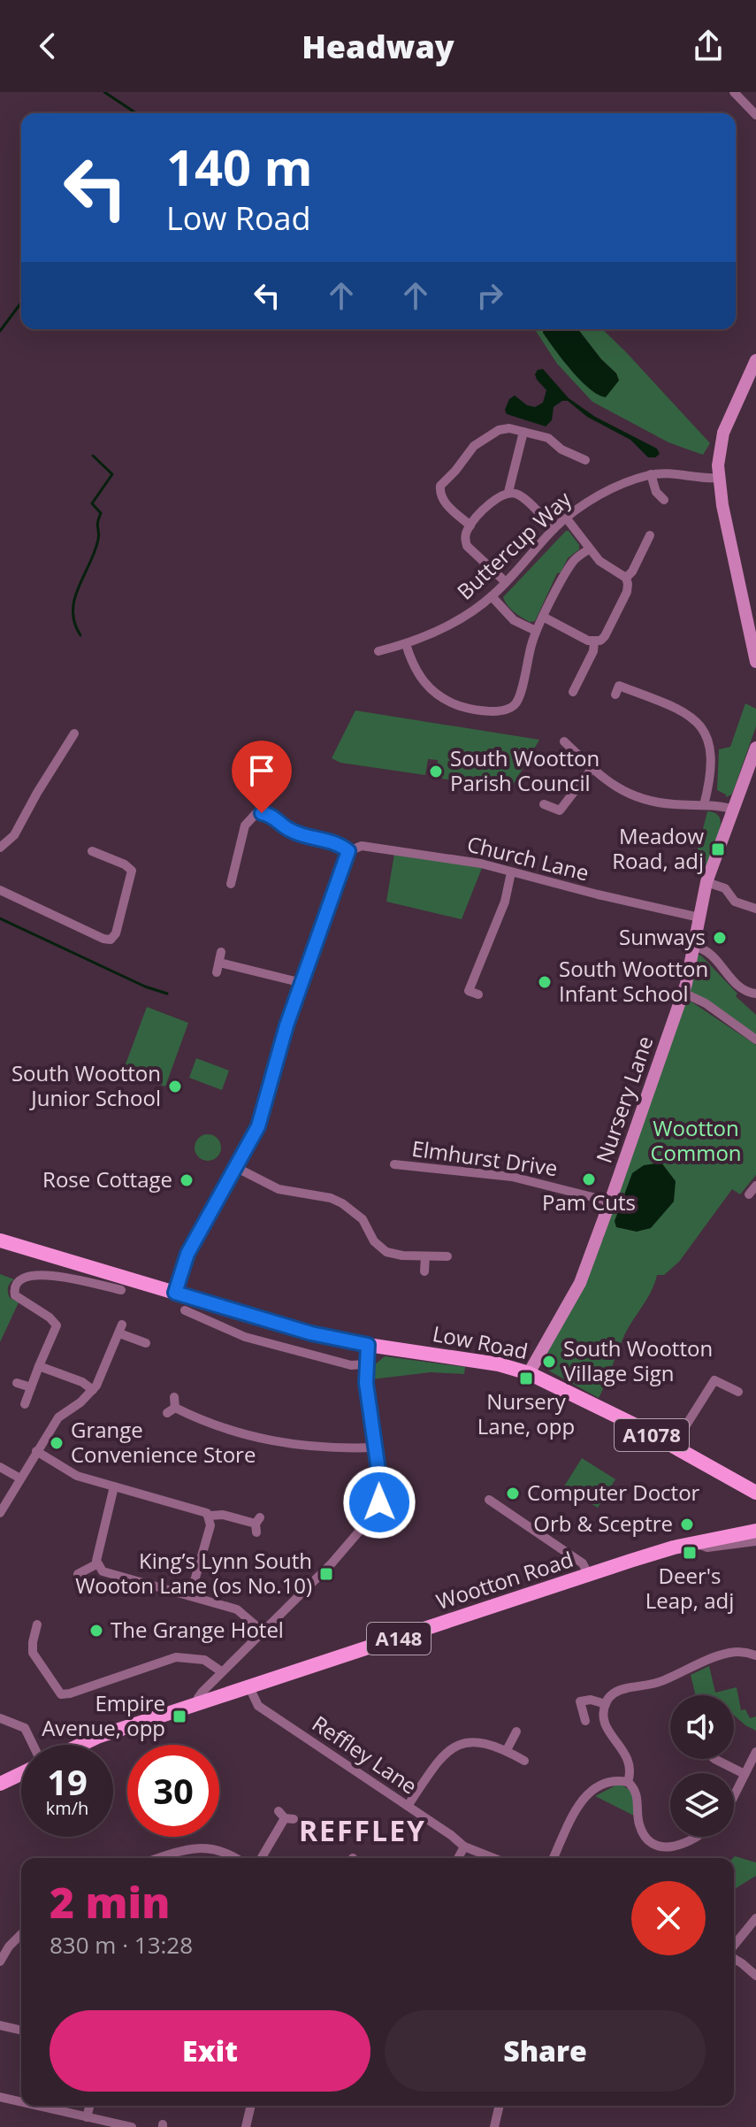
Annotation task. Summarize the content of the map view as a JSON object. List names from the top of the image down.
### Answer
{
  "streets": {
    "main road": [
      "Low Road",
      "A1078",
      "Wootton Road",
      "A148"
    ],
    "street": [
      "Buttercup Way",
      "Church Lane",
      "Nursery Lane",
      "Elmhurst Drive",
      "Reffley Lane"
    ]
  },
  "crossings": [
    ["Church Lane", "Nursery Lane"],
    ["Nursery Lane", "Elmhurst Drive"],
    ["Nursery Lane", "Low Road"],
    ["Low Road", "A1078"],
    ["Wootton Road", "Reffley Lane"]
  ],
  "districts": ["REFFLEY"],
  "parks": ["Wootton Common"],
  "places": {
    "other": [
      "South Wootton Parish Council",
      "Sunways",
      "South Wootton Infant School",
      "South Wootton Junior School",
      "Pam Cuts",
      "Rose Cottage",
      "South Wootton Village Sign",
      "Grange Convenience Store",
      "Computer Doctor",
      "Orb & Sceptre",
      "The Grange Hotel"
    ],
    "transit": [
      "Meadow Road, adj",
      "Nursery Lane, opp",
      "Deer's Leap, adj",
      "King’s Lynn South Wooton Lane (os No.10)",
      "Empire Avenue, opp"
    ]
  },
  "page": {
    "header": "Headway",
    "turn": ["140 m", "Low Road"],
    "speed": "19 km/h",
    "limit": "30",
    "heading": ["2 min", "830 m · 13:28"],
    "buttons": ["Exit", "Share"]
  }
}
